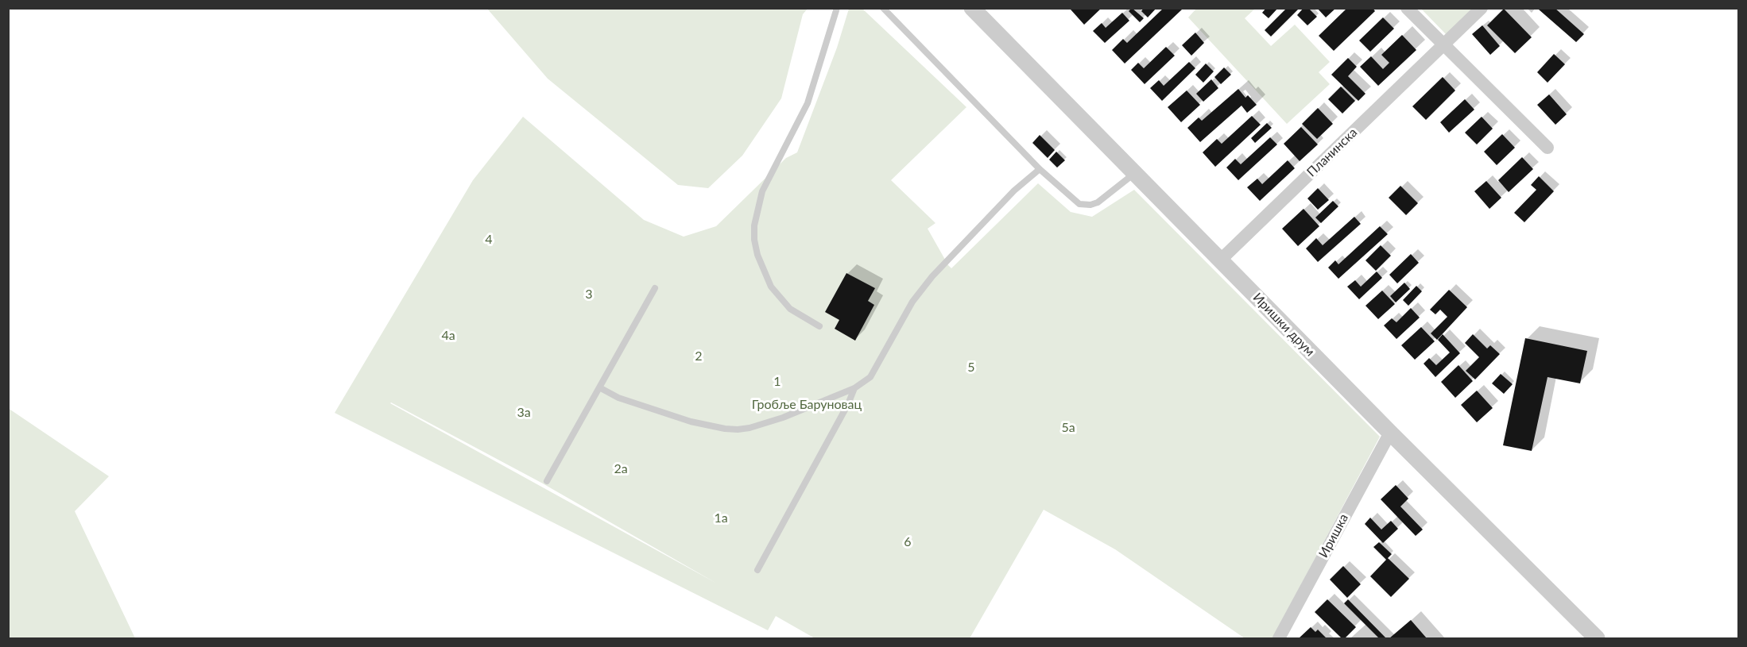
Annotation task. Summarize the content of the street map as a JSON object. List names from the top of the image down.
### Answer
{
  "streets": {
    "street": ["Планинска", "Иришки друм", "Иришка"]
  },
  "crossings": [
    ["Планинска", "Иришки друм"],
    ["Иришки друм", "Иришка"]
  ],
  "parks": [
    "4",
    "3",
    "4a",
    "2",
    "5",
    "1",
    "Гробље Баруновац",
    "3a",
    "5a",
    "2a",
    "1a",
    "6"
  ]
}
